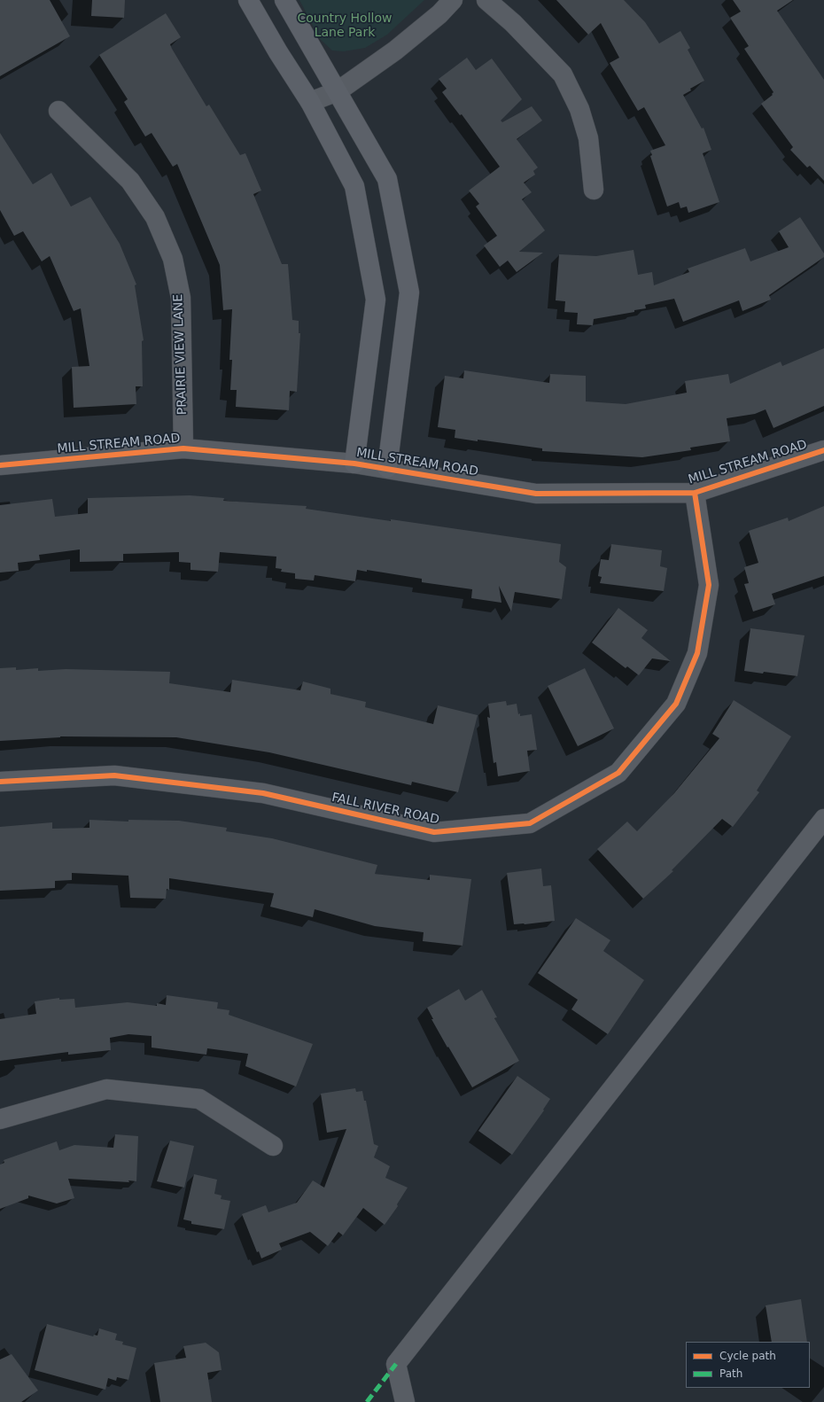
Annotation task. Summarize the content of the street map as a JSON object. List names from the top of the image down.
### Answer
{
  "streets": {
    "street": ["PRAIRIE VIEW LANE", "MILL STREAM ROAD", "FALL RIVER ROAD"]
  },
  "crossings": [
    ["PRAIRIE VIEW LANE", "MILL STREAM ROAD"],
    ["MILL STREAM ROAD", "FALL RIVER ROAD"]
  ],
  "parks": ["Country Hollow Lane Park"],
  "legend": ["Cycle path", "Path"]
}
